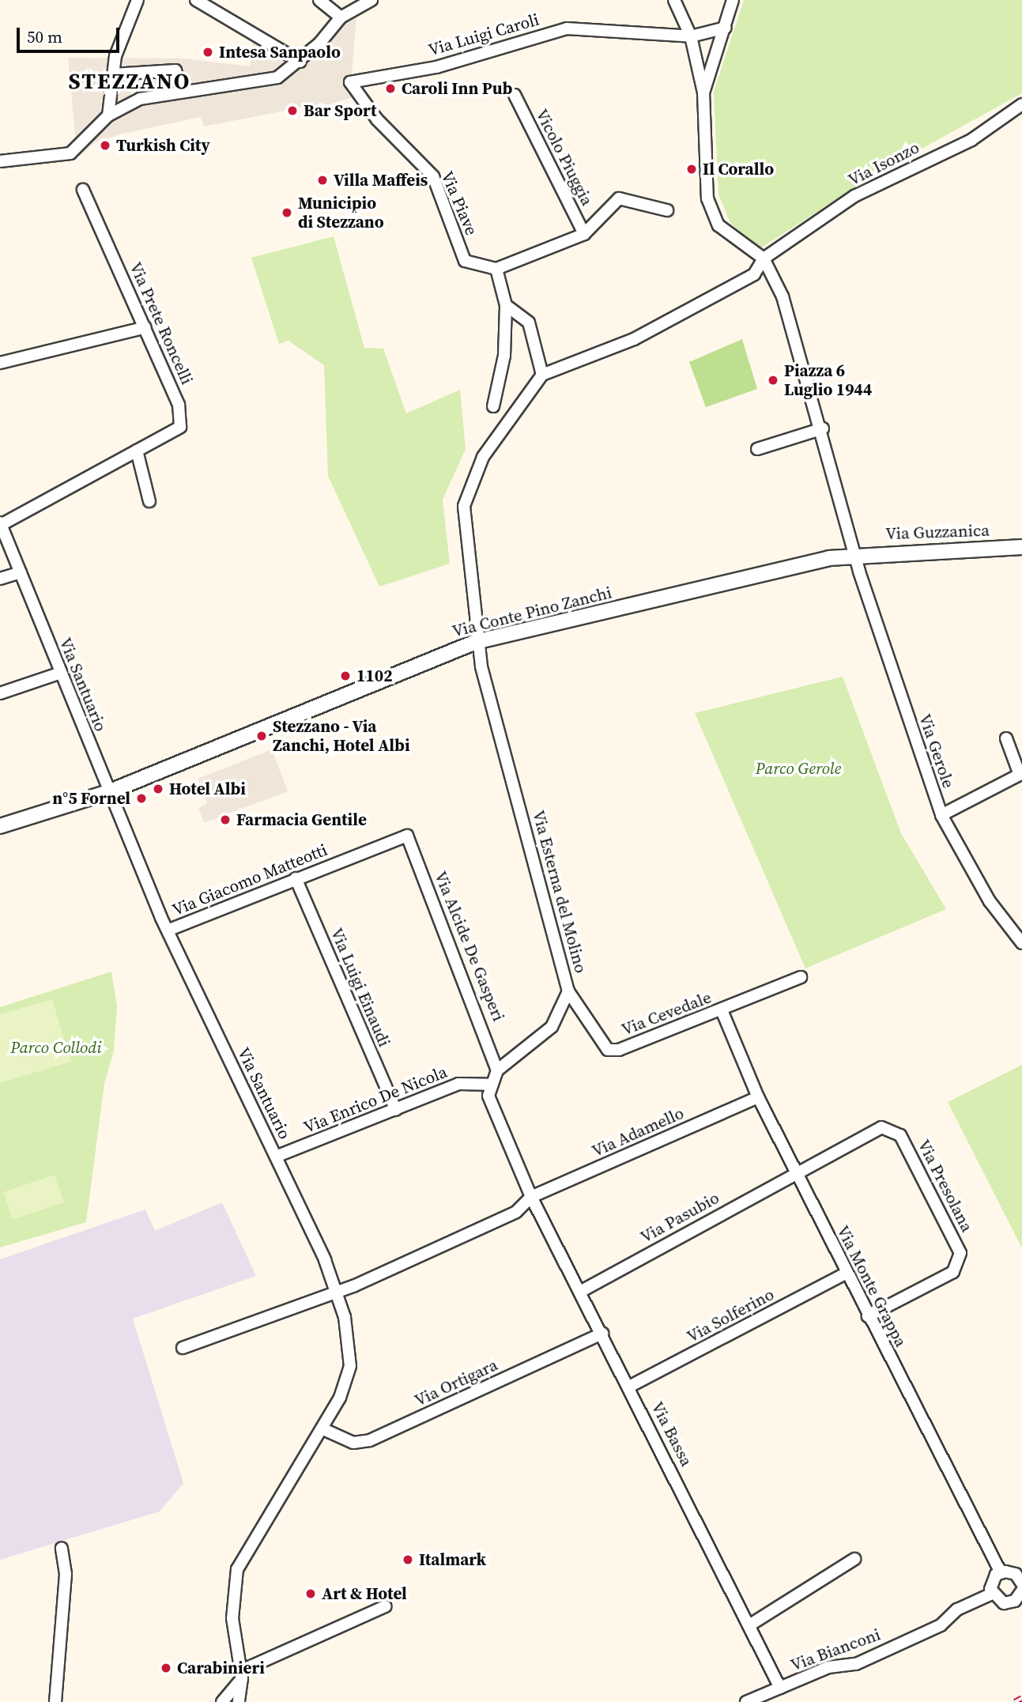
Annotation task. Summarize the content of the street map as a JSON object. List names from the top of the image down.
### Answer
{
  "streets": {
    "street": [
      "Via Luigi Caroli",
      "Vicolo Piuggia",
      "Via Isonzo",
      "Via Piave",
      "Via Prete Roncelli",
      "Via Guzzanica",
      "Via Conte Pino Zanchi",
      "Via Santuario",
      "Via Gerole",
      "Via Giacomo Matteotti",
      "Via Esterna del Molino",
      "Via Alcide De Gasperi",
      "Via Luigi Einaudi",
      "Via Cevedale",
      "Via Enrico De Nicola",
      "Via Adamello",
      "Via Presolana",
      "Via Pasubio",
      "Via Monte Grappa",
      "Via Solferino",
      "Via Ortigara",
      "Via Bassa",
      "Via Bianconi"
    ]
  },
  "crossings": [
    ["Via Luigi Caroli", "Via Piave"],
    ["Vicolo Piuggia", "Via Piave"],
    ["Via Isonzo", "Via Gerole"],
    ["Via Isonzo", "Via Esterna del Molino"],
    ["Via Prete Roncelli", "Via Santuario"],
    ["Via Guzzanica", "Via Conte Pino Zanchi"],
    ["Via Guzzanica", "Via Gerole"],
    ["Via Conte Pino Zanchi", "Via Santuario"],
    ["Via Conte Pino Zanchi", "Via Gerole"],
    ["Via Conte Pino Zanchi", "Via Esterna del Molino"],
    ["Via Santuario", "Via Giacomo Matteotti"],
    ["Via Santuario", "Via Enrico De Nicola"],
    ["Via Santuario", "Via Ortigara"],
    ["Via Giacomo Matteotti", "Via Alcide De Gasperi"],
    ["Via Giacomo Matteotti", "Via Luigi Einaudi"],
    ["Via Esterna del Molino", "Via Alcide De Gasperi"],
    ["Via Esterna del Molino", "Via Cevedale"],
    ["Via Esterna del Molino", "Via Enrico De Nicola"],
    ["Via Luigi Einaudi", "Via Enrico De Nicola"],
    ["Via Cevedale", "Via Monte Grappa"],
    ["Via Adamello", "Via Monte Grappa"],
    ["Via Adamello", "Via Bassa"],
    ["Via Presolana", "Via Pasubio"],
    ["Via Presolana", "Via Monte Grappa"],
    ["Via Pasubio", "Via Monte Grappa"],
    ["Via Pasubio", "Via Bassa"],
    ["Via Monte Grappa", "Via Solferino"],
    ["Via Solferino", "Via Bassa"],
    ["Via Ortigara", "Via Bassa"],
    ["Via Bassa", "Via Bianconi"]
  ],
  "districts": ["STEZZANO"],
  "parks": ["Parco Gerole", "Parco Collodi"],
  "places": [
    "Intesa Sanpaolo",
    "Caroli Inn Pub",
    "Bar Sport",
    "Turkish City",
    "Il Corallo",
    "Villa Maffeis",
    "Municipio di Stezzano",
    "Piazza 6 Luglio 1944",
    "1102",
    "Stezzano - Via Zanchi, Hotel Albi",
    "Hotel Albi",
    "n°5 Fornel",
    "Farmacia Gentile",
    "Italmark",
    "Art & Hotel",
    "Carabinieri"
  ],
  "scale_bar": "50 m"
}
